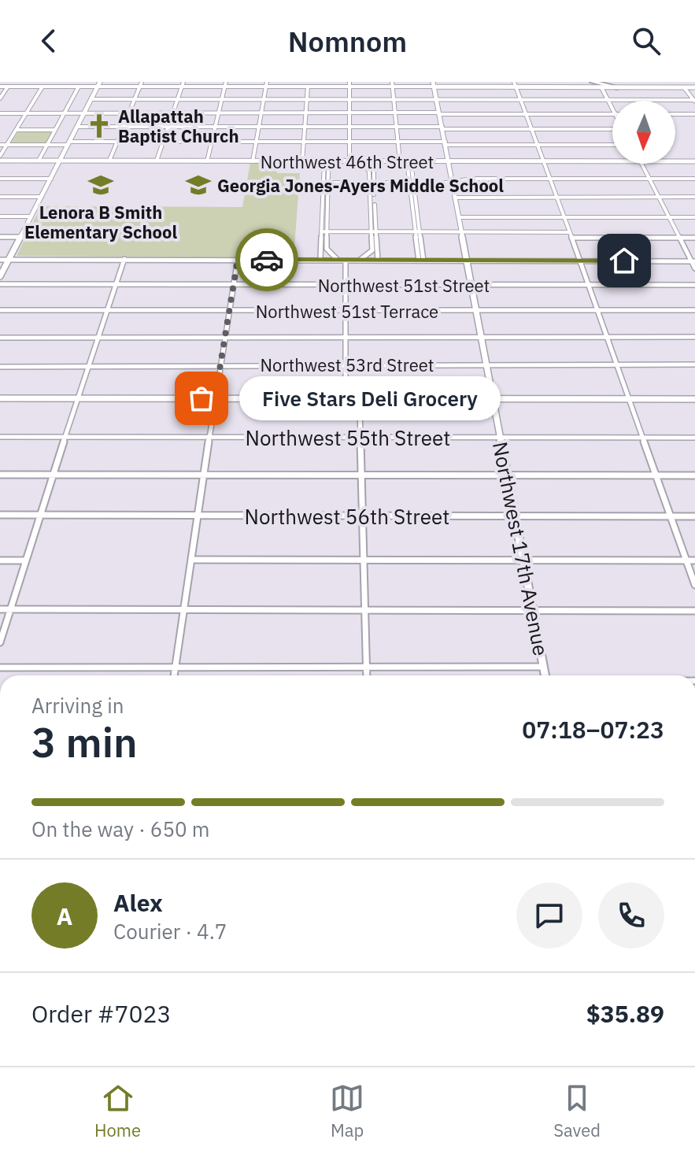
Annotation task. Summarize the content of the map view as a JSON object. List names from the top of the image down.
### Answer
{
  "streets": {
    "main road": ["Northwest 17th Avenue"],
    "street": [
      "Northwest 46th Street",
      "Northwest 51st Street",
      "Northwest 51st Terrace",
      "Northwest 53rd Street",
      "Northwest 55th Street",
      "Northwest 56th Street"
    ]
  },
  "crossings": [
    ["Northwest 46th Street", "Northwest 17th Avenue"],
    ["Northwest 51st Street", "Northwest 17th Avenue"],
    ["Northwest 51st Terrace", "Northwest 17th Avenue"],
    ["Northwest 53rd Street", "Northwest 17th Avenue"],
    ["Northwest 55th Street", "Northwest 17th Avenue"],
    ["Northwest 56th Street", "Northwest 17th Avenue"]
  ],
  "places": {
    "church": ["Allapattah Baptist Church"],
    "school or university": ["Lenora B Smith Elementary School", "Georgia Jones-Ayers Middle School"],
    "other": ["Five Stars Deli Grocery"]
  },
  "north": "bottom",
  "page": {
    "header": "Nomnom",
    "bubble": "Five Stars Deli Grocery",
    "heading": ["3 min", "Arriving in", "07:18–07:23"],
    "panel": [
      "Alex",
      "Courier · 4.7",
      "Order #7023",
      "$35.89"
    ],
    "bar": "On the way · 650 m",
    "round": "A",
    "tabs": ["Home", "Map", "Saved"]
  }
}
